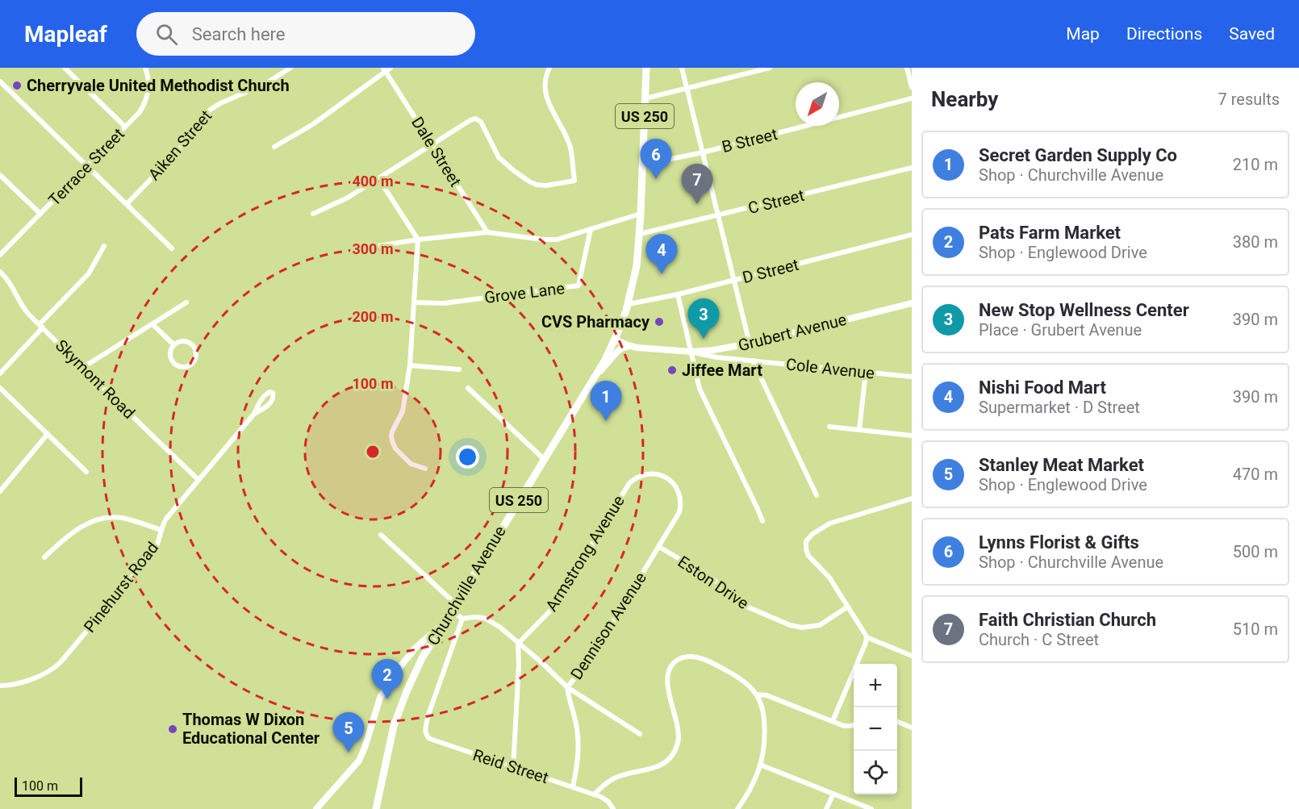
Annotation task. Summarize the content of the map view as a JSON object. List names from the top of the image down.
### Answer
{
  "streets": {
    "main road": ["US 250", "Churchville Avenue"],
    "street": [
      "B Street",
      "Aiken Street",
      "Dale Street",
      "Terrace Street",
      "C Street",
      "D Street",
      "Grove Lane",
      "Grubert Avenue",
      "Cole Avenue",
      "Skymont Road",
      "Armstrong Avenue",
      "Eston Drive",
      "Pinehurst Road",
      "Dennison Avenue",
      "Reid Street"
    ]
  },
  "crossings": [
    ["B Street", "Churchville Avenue"],
    ["C Street", "Churchville Avenue"],
    ["D Street", "Churchville Avenue"],
    ["Grubert Avenue", "Cole Avenue"],
    ["Grubert Avenue", "Churchville Avenue"],
    ["Skymont Road", "Pinehurst Road"],
    ["Armstrong Avenue", "Dennison Avenue"],
    ["Eston Drive", "Dennison Avenue"],
    ["Dennison Avenue", "Reid Street"]
  ],
  "places": [
    "Cherryvale United Methodist Church",
    "CVS Pharmacy",
    "Jiffee Mart",
    "Thomas W Dixon Educational Center"
  ],
  "scale_bar": "100 m",
  "north": "bottom left",
  "page": {
    "header": "Mapleaf",
    "search": "Search here",
    "nav": ["Map", "Directions", "Saved"],
    "heading": ["Nearby", "7 results"],
    "list": [
      {
        "mark": "1",
        "name": "Secret Garden Supply Co",
        "note": "Shop · Churchville Avenue",
        "value": "210 m"
      },
      {
        "mark": "2",
        "name": "Pats Farm Market",
        "note": "Shop · Englewood Drive",
        "value": "380 m"
      },
      {
        "mark": "3",
        "name": "New Stop Wellness Center",
        "note": "Place · Grubert Avenue",
        "value": "390 m"
      },
      {
        "mark": "4",
        "name": "Nishi Food Mart",
        "note": "Supermarket · D Street",
        "value": "390 m"
      },
      {
        "mark": "5",
        "name": "Stanley Meat Market",
        "note": "Shop · Englewood Drive",
        "value": "470 m"
      },
      {
        "mark": "6",
        "name": "Lynns Florist & Gifts",
        "note": "Shop · Churchville Avenue",
        "value": "500 m"
      },
      {
        "mark": "7",
        "name": "Faith Christian Church",
        "note": "Church · C Street",
        "value": "510 m"
      }
    ],
    "pins": [
      "6",
      "7",
      "4",
      "3",
      "1",
      "2",
      "5"
    ],
    "map_buttons": ["+", "−"],
    "scale": "100 m"
  },
  "rings": [
    "400 m",
    "300 m",
    "200 m",
    "100 m"
  ]
}
